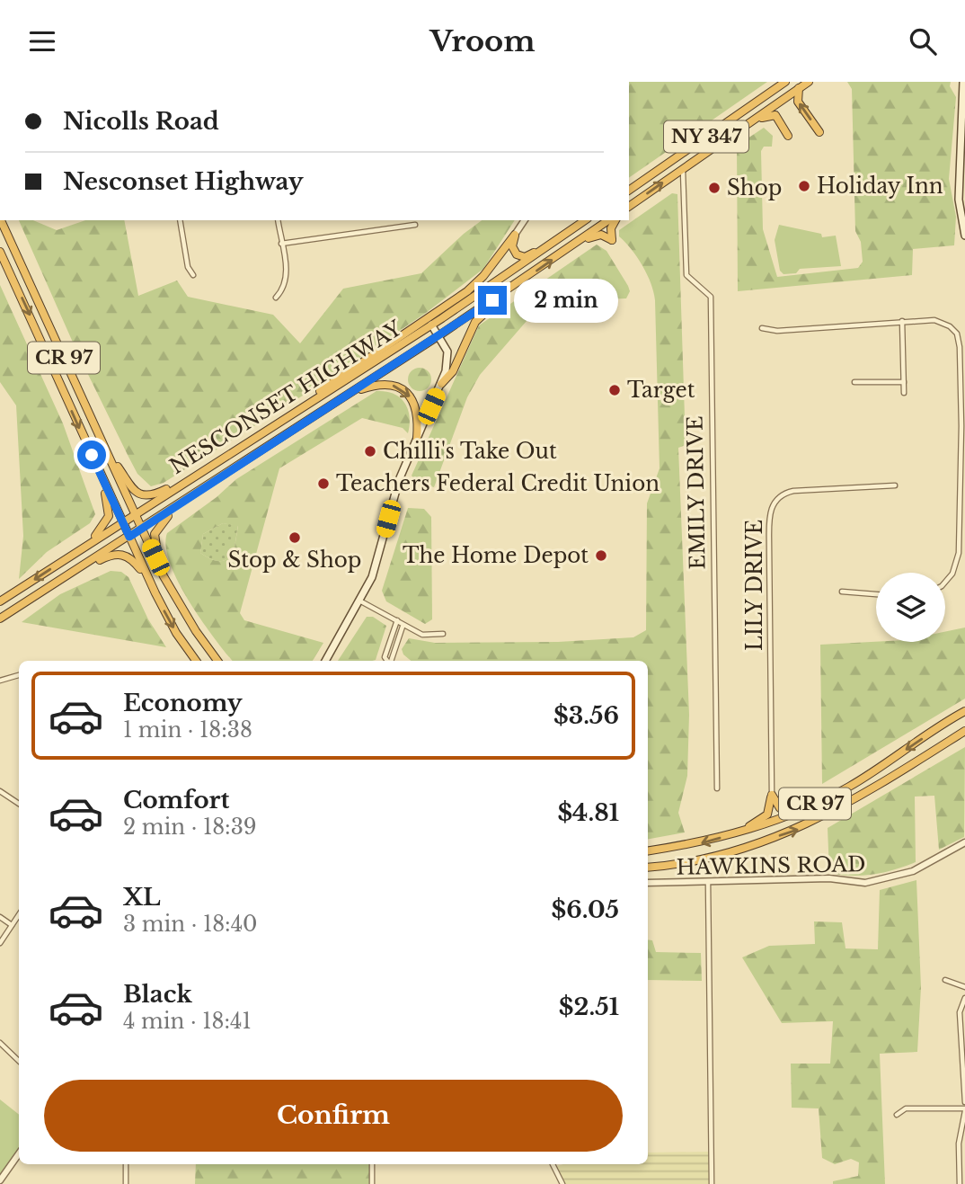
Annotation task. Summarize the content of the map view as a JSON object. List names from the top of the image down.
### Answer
{
  "streets": {
    "highway": ["NY 347", "CR 97", "NESCONSET HIGHWAY"],
    "street": ["EMILY DRIVE", "LILY DRIVE", "HAWKINS ROAD"]
  },
  "crossings": [
    ["NY 347", "EMILY DRIVE"],
    ["CR 97", "NESCONSET HIGHWAY"]
  ],
  "places": [
    "Holiday Inn",
    "Shop",
    "Target",
    "Chilli's Take Out",
    "Teachers Federal Credit Union",
    "Stop & Shop",
    "The Home Depot"
  ],
  "page": {
    "header": "Vroom",
    "banner": ["Nicolls Road", "Nesconset Highway"],
    "bubble": "2 min",
    "list": [
      {
        "name": "Economy",
        "note": "1 min · 18:38",
        "value": "$3.56"
      },
      {
        "name": "Comfort",
        "note": "2 min · 18:39",
        "value": "$4.81"
      },
      {
        "name": "XL",
        "note": "3 min · 18:40",
        "value": "$6.05"
      },
      {
        "name": "Black",
        "note": "4 min · 18:41",
        "value": "$2.51"
      }
    ],
    "buttons": "Confirm"
  }
}
